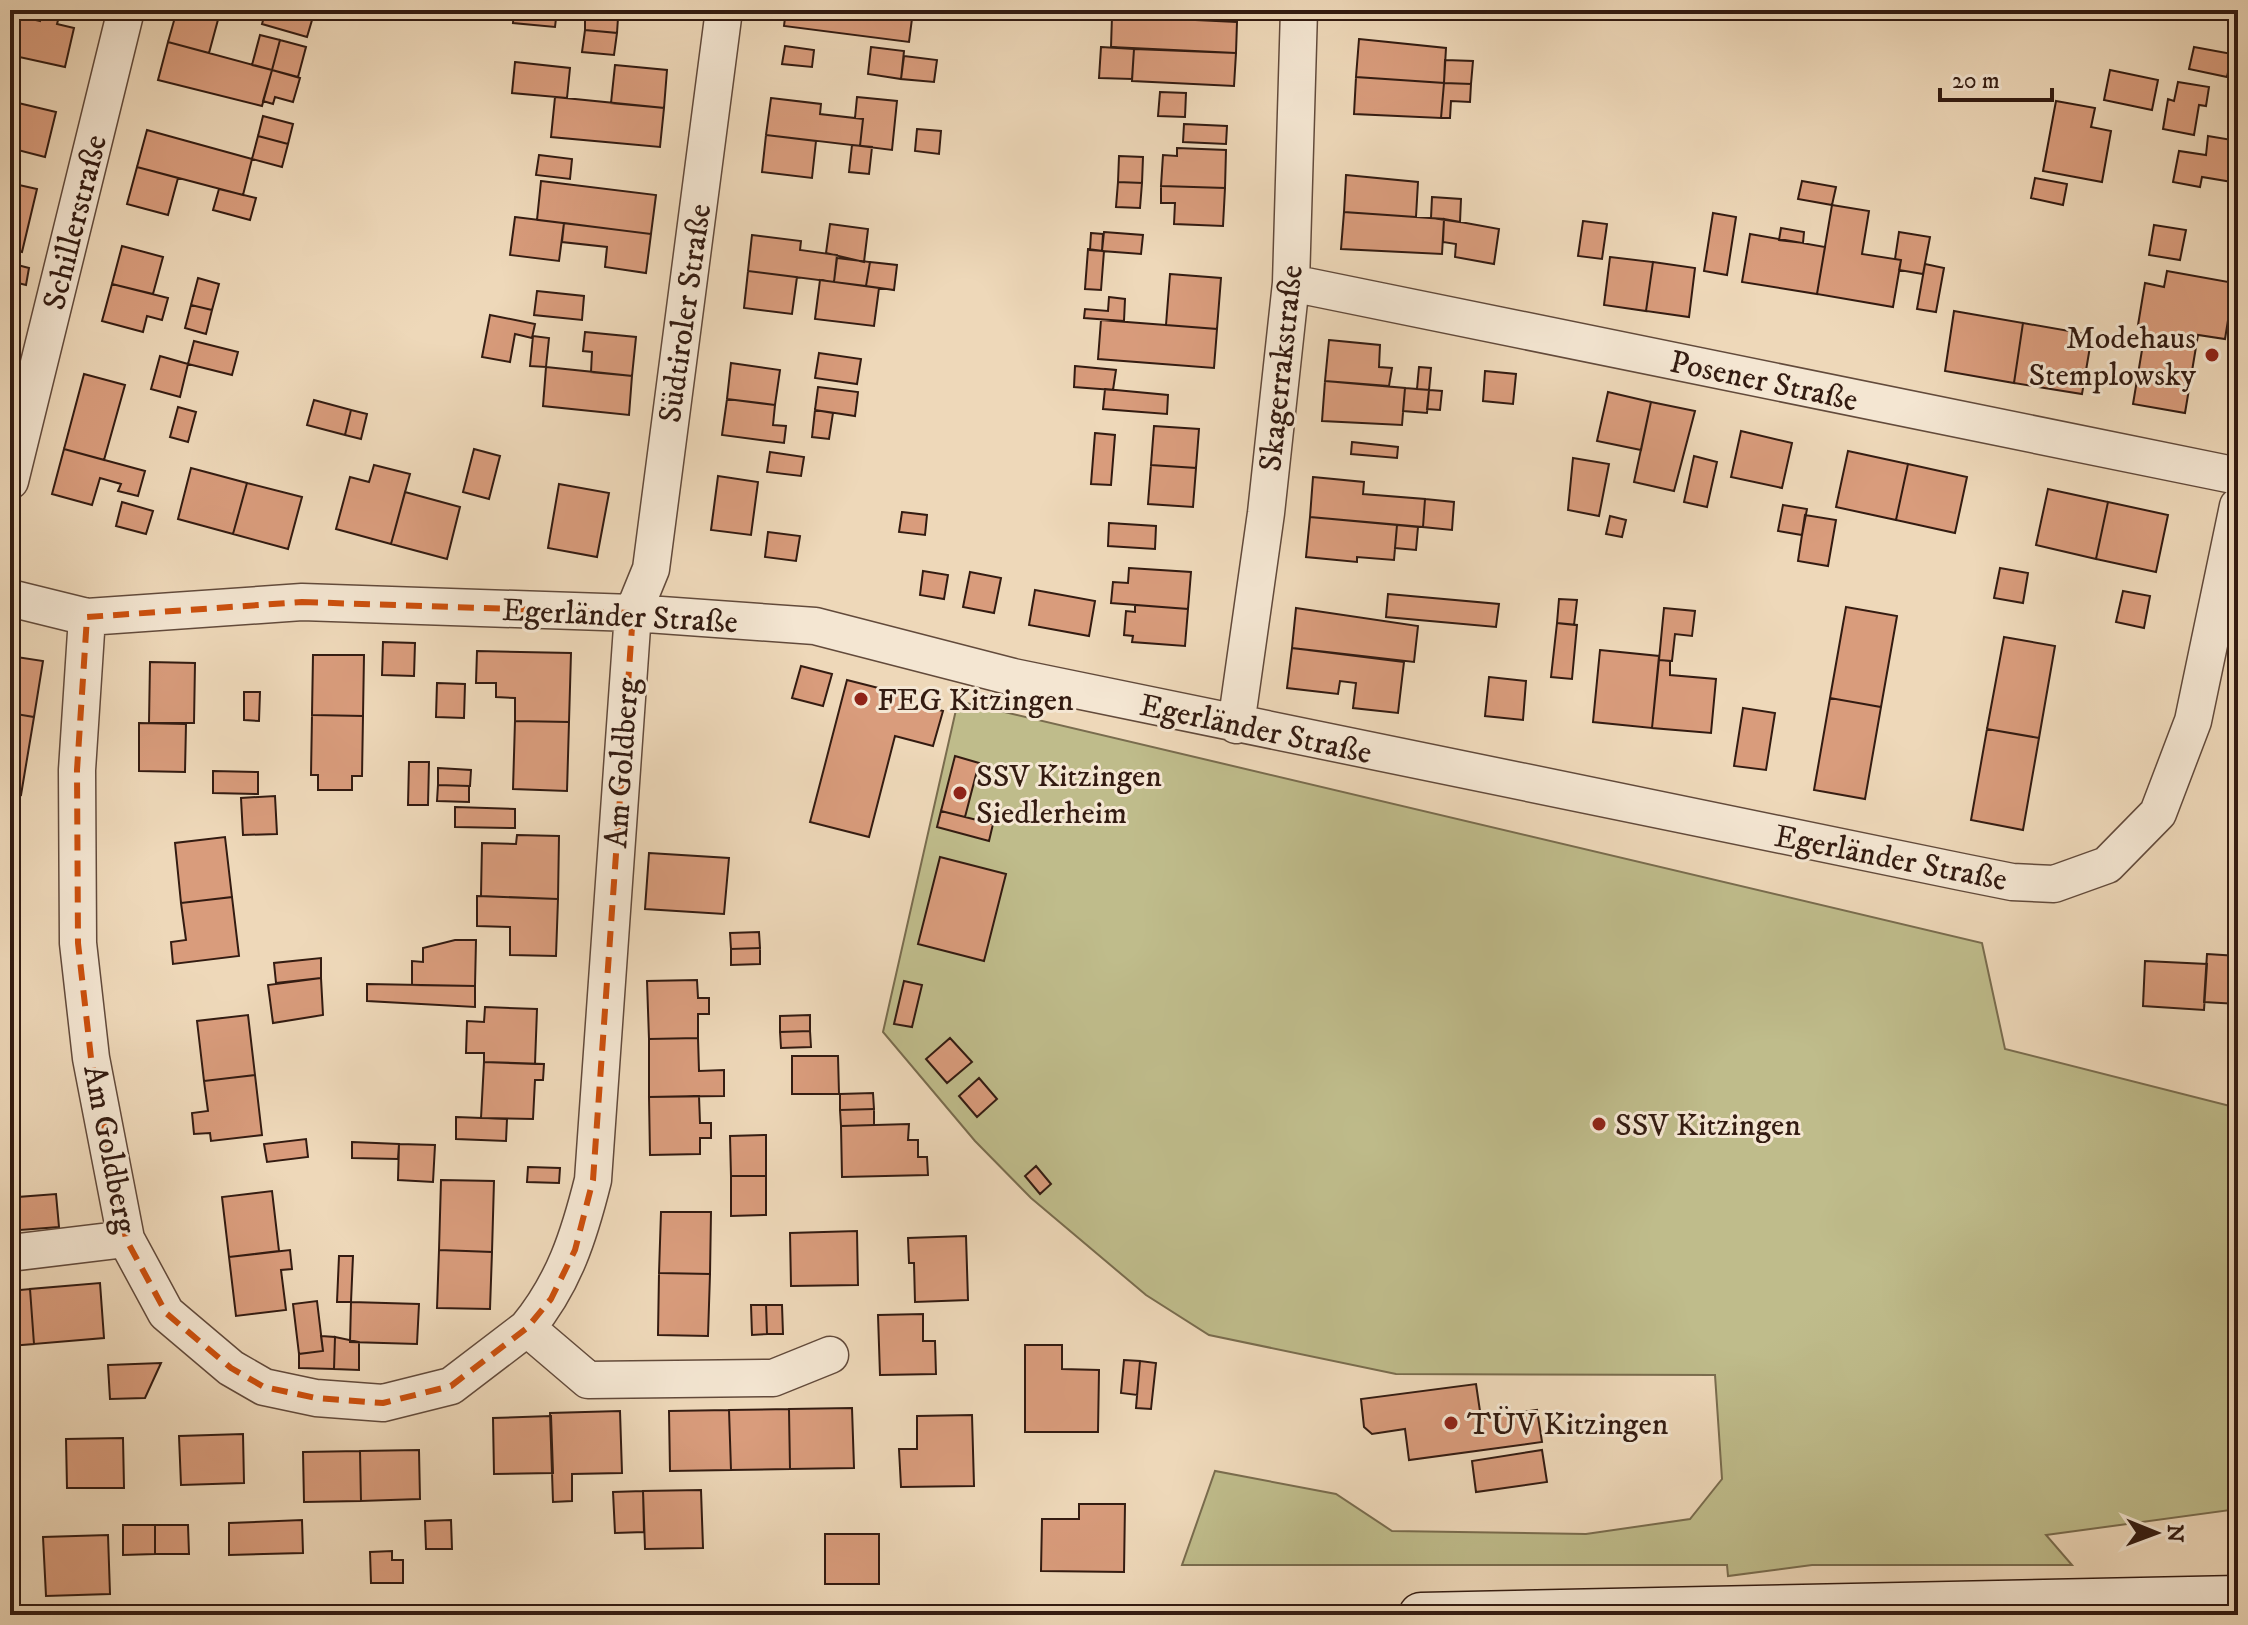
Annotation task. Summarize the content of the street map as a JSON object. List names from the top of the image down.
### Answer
{
  "streets": {
    "street": [
      "Schillerstraße",
      "Südtiroler Straße",
      "Skagerrakstraße",
      "Posener Straße",
      "Egerländer Straße",
      "Am Goldberg"
    ]
  },
  "crossings": [
    ["Südtiroler Straße", "Egerländer Straße"],
    ["Südtiroler Straße", "Am Goldberg"],
    ["Skagerrakstraße", "Posener Straße"],
    ["Skagerrakstraße", "Egerländer Straße"],
    ["Egerländer Straße", "Am Goldberg"]
  ],
  "places": [
    "Modehaus Stemplowsky",
    "FEG Kitzingen",
    "SSV Kitzingen Siedlerheim",
    "SSV Kitzingen",
    "TÜV Kitzingen"
  ],
  "scale_bar": "20 m",
  "north": "right"
}
